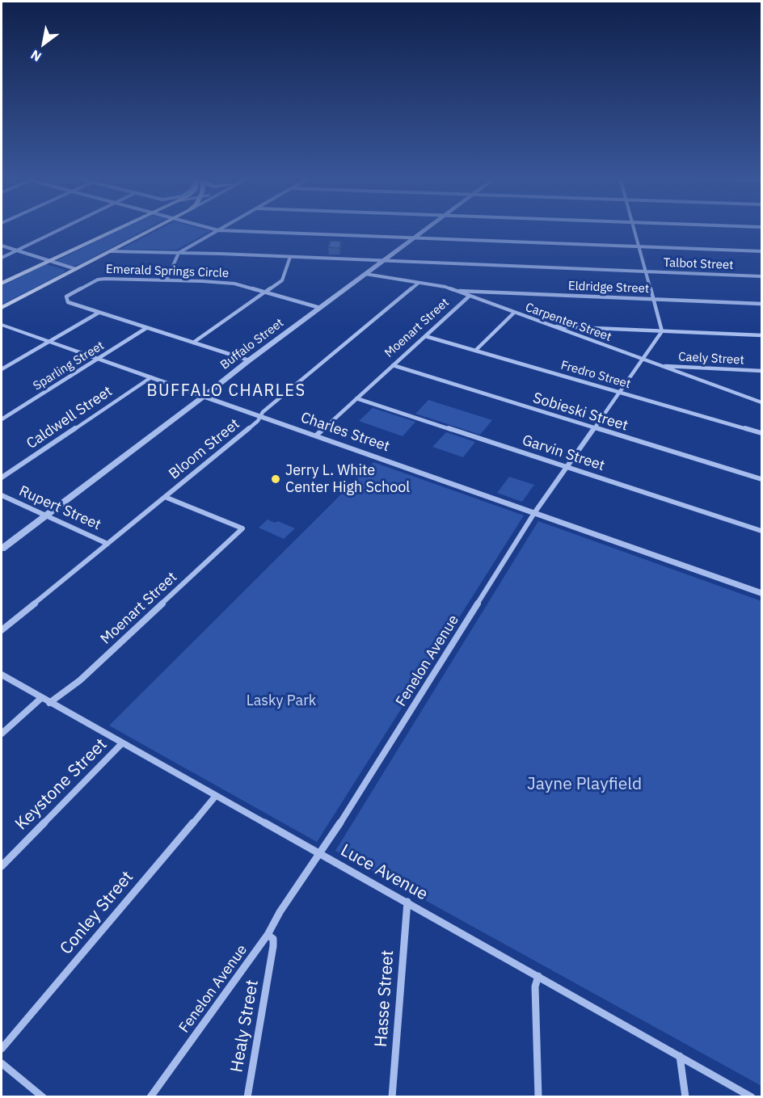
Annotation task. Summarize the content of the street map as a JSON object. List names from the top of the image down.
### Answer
{
  "streets": {
    "street": [
      "Talbot Street",
      "Emerald Springs Circle",
      "Eldridge Street",
      "Carpenter Street",
      "Moenart Street",
      "Buffalo Street",
      "Caely Street",
      "Sparling Street",
      "Fredro Street",
      "Sobieski Street",
      "Caldwell Street",
      "Charles Street",
      "Bloom Street",
      "Garvin Street",
      "Rupert Street",
      "Fenelon Avenue",
      "Keystone Street",
      "Luce Avenue",
      "Conley Street",
      "Hasse Street",
      "Healy Street"
    ]
  },
  "crossings": [
    ["Talbot Street", "Buffalo Street"],
    ["Emerald Springs Circle", "Buffalo Street"],
    ["Emerald Springs Circle", "Sparling Street"],
    ["Eldridge Street", "Carpenter Street"],
    ["Carpenter Street", "Moenart Street"],
    ["Carpenter Street", "Buffalo Street"],
    ["Carpenter Street", "Caely Street"],
    ["Carpenter Street", "Bloom Street"],
    ["Carpenter Street", "Fenelon Avenue"],
    ["Moenart Street", "Fredro Street"],
    ["Moenart Street", "Sobieski Street"],
    ["Moenart Street", "Charles Street"],
    ["Moenart Street", "Bloom Street"],
    ["Moenart Street", "Garvin Street"],
    ["Moenart Street", "Luce Avenue"],
    ["Buffalo Street", "Charles Street"],
    ["Buffalo Street", "Rupert Street"],
    ["Sparling Street", "Charles Street"],
    ["Fredro Street", "Fenelon Avenue"],
    ["Sobieski Street", "Fenelon Avenue"],
    ["Caldwell Street", "Charles Street"],
    ["Charles Street", "Bloom Street"],
    ["Charles Street", "Fenelon Avenue"],
    ["Bloom Street", "Rupert Street"],
    ["Garvin Street", "Fenelon Avenue"],
    ["Fenelon Avenue", "Luce Avenue"],
    ["Fenelon Avenue", "Healy Street"],
    ["Keystone Street", "Luce Avenue"],
    ["Luce Avenue", "Conley Street"],
    ["Luce Avenue", "Hasse Street"]
  ],
  "districts": ["BUFFALO CHARLES"],
  "parks": ["Lasky Park", "Jayne Playfield"],
  "places": ["Jerry L. White Center High School"],
  "north": "bottom left"
}
